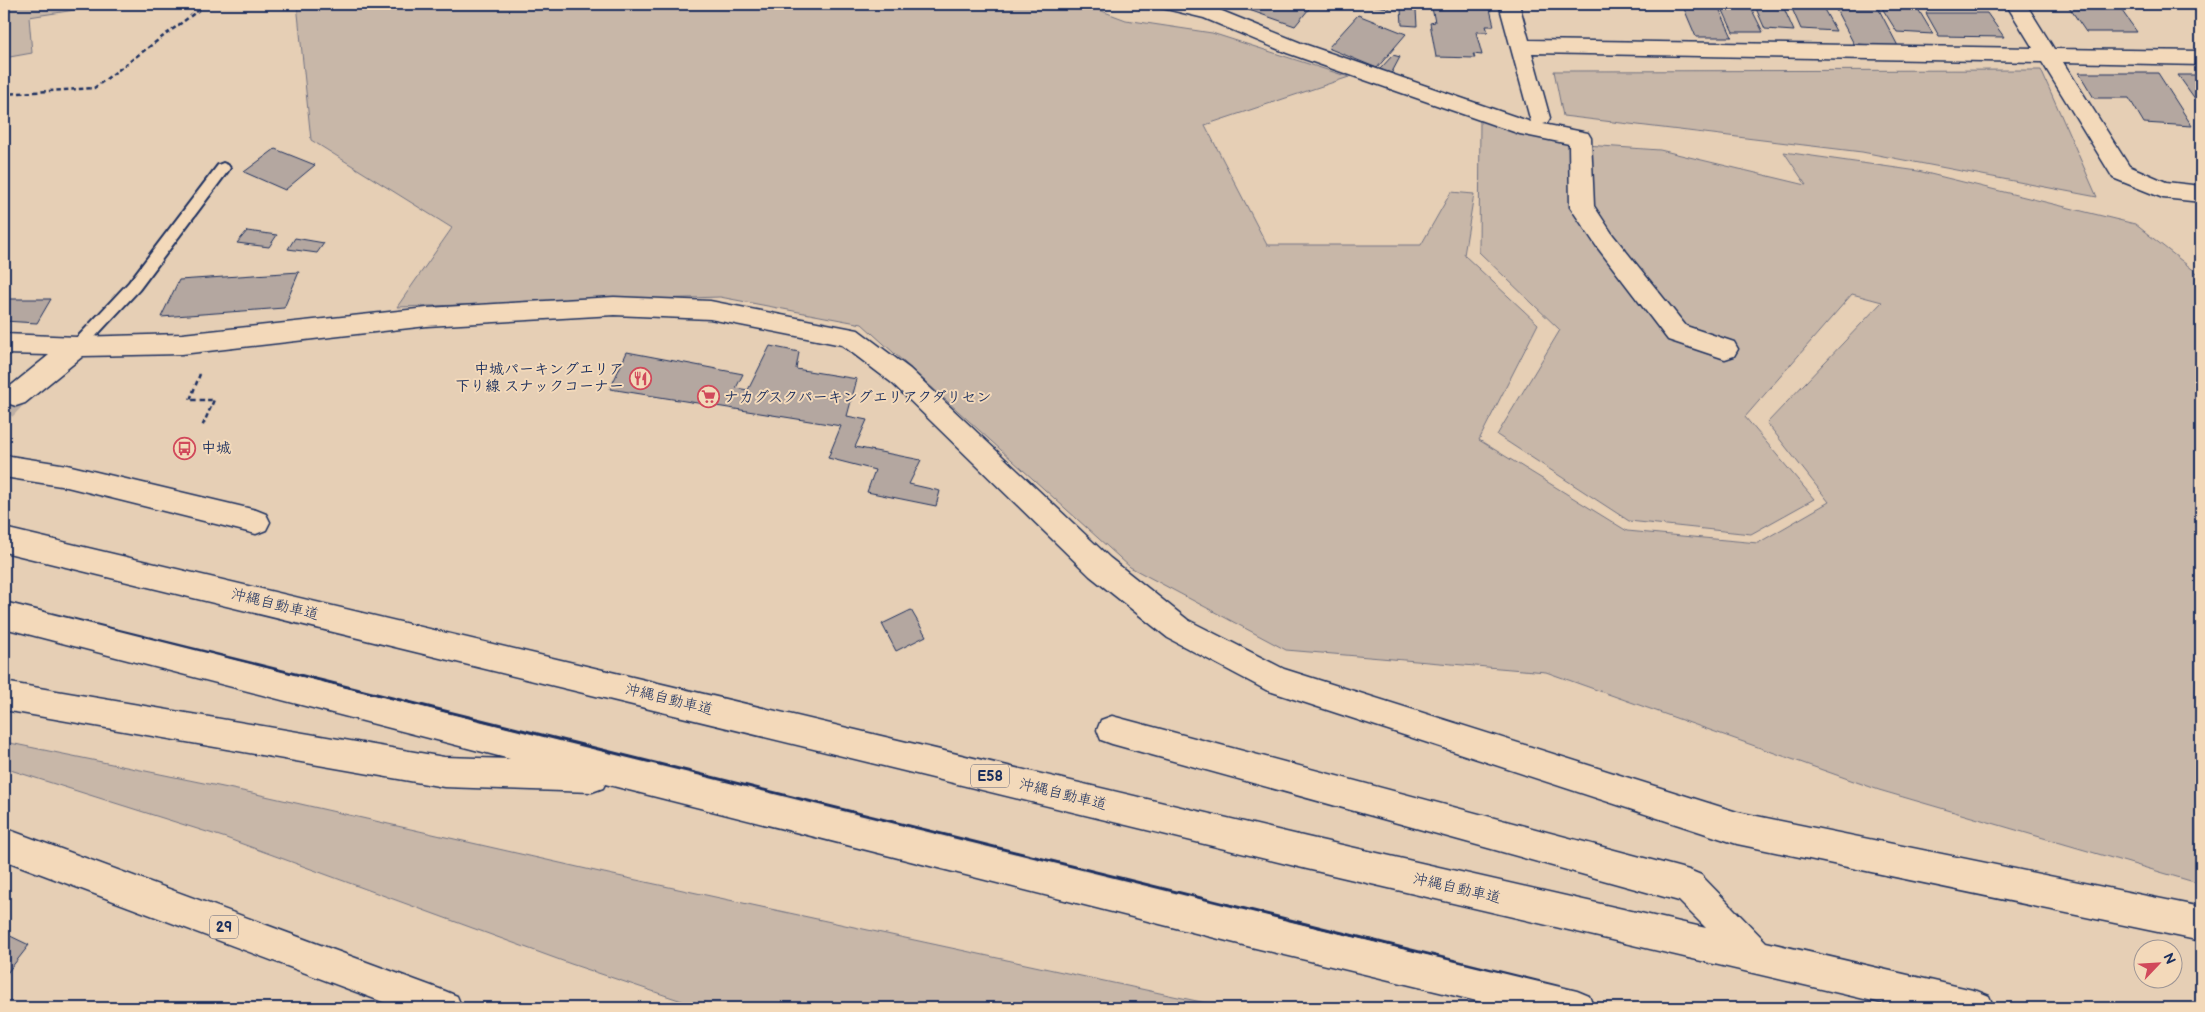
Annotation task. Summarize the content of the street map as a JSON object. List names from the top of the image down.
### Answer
{
  "streets": {
    "main road": ["沖縄自動車道", "E58", "29"]
  },
  "places": {
    "restaurant": ["中城パーキングエリア 下り線 スナックコーナー"],
    "supermarket": ["ナカグスクパーキングエリアクダリセン"],
    "bus stop": ["中城"]
  },
  "north": "top right"
}
